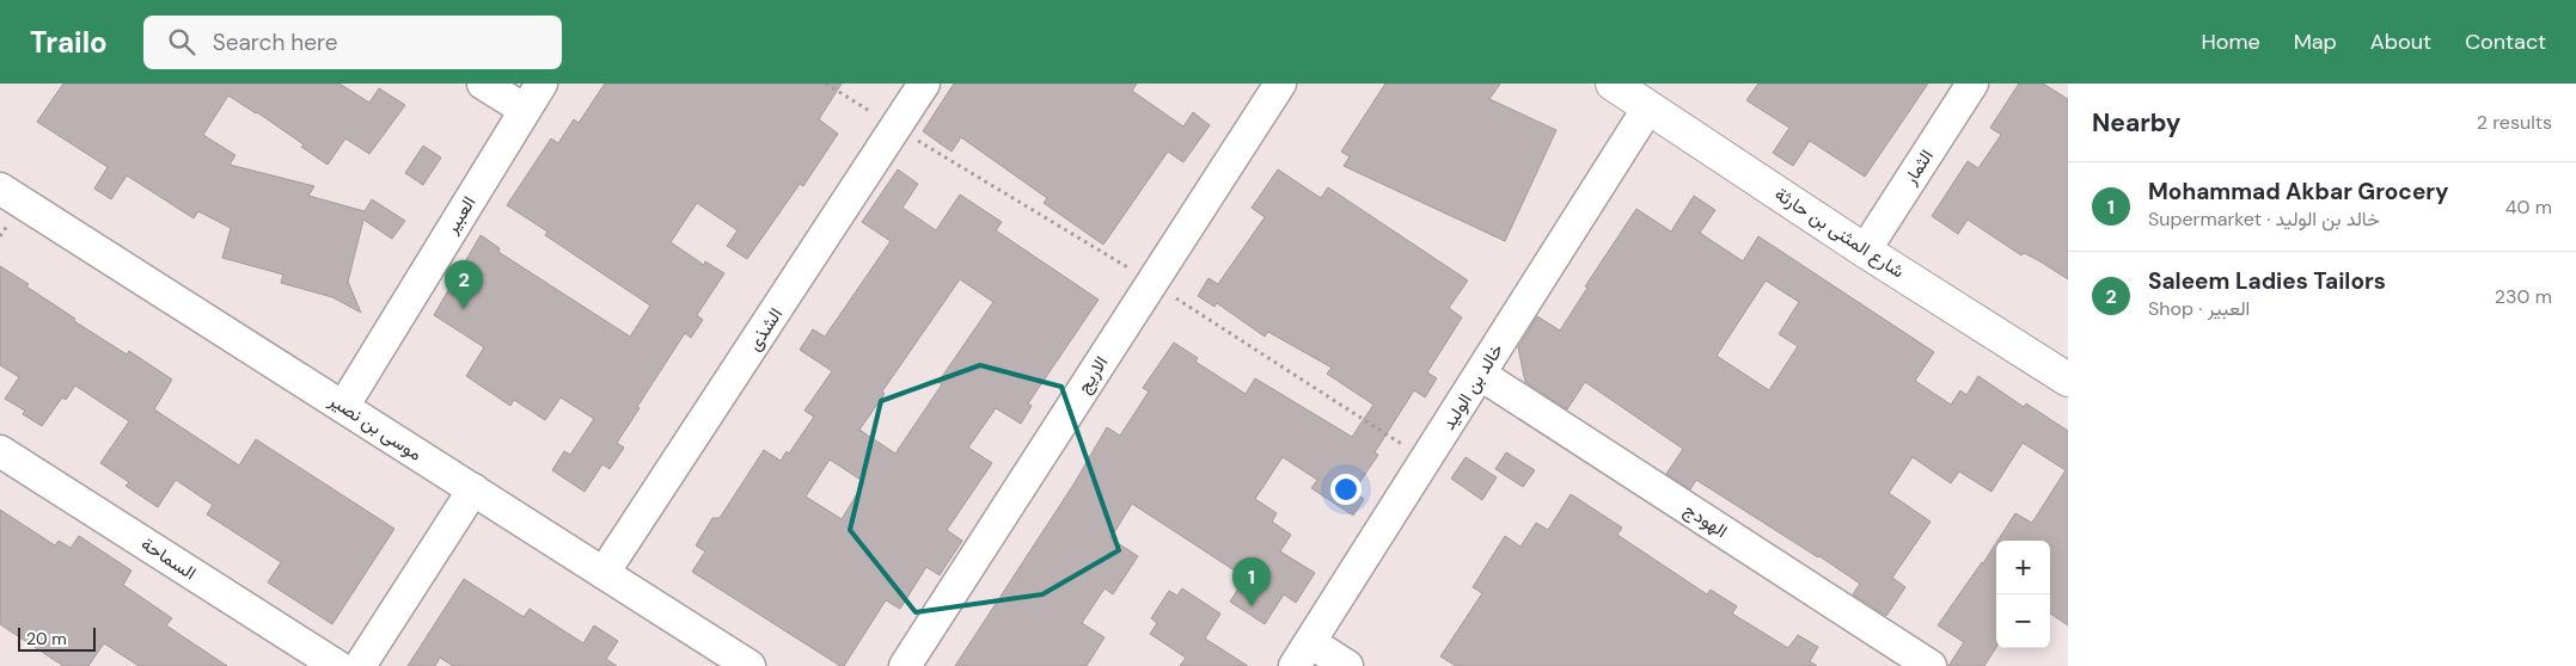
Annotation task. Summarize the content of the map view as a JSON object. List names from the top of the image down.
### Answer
{
  "streets": {
    "street": [
      "الثمار",
      "العبير",
      "شارع المثنى بن حارثة",
      "الشذى",
      "الاريج",
      "خالد بن الوليد",
      "موسى بن نصير",
      "الهودج",
      "السماحة"
    ]
  },
  "crossings": [
    ["الثمار", "شارع المثنى بن حارثة"],
    ["العبير", "موسى بن نصير"],
    ["شارع المثنى بن حارثة", "خالد بن الوليد"],
    ["الشذى", "موسى بن نصير"],
    ["خالد بن الوليد", "الهودج"]
  ],
  "scale_bar": "20 m",
  "page": {
    "header": "Trailo",
    "search": "Search here",
    "nav": [
      "Home",
      "Map",
      "About",
      "Contact"
    ],
    "heading": ["Nearby", "2 results"],
    "list": [
      {
        "mark": "1",
        "name": "Mohammad Akbar Grocery",
        "note": "Supermarket · خالد بن الوليد",
        "value": "40 m"
      },
      {
        "mark": "2",
        "name": "Saleem Ladies Tailors",
        "note": "Shop · العبير",
        "value": "230 m"
      }
    ],
    "pins": ["2", "1"],
    "map_buttons": ["+", "−"],
    "scale": "20 m"
  }
}
